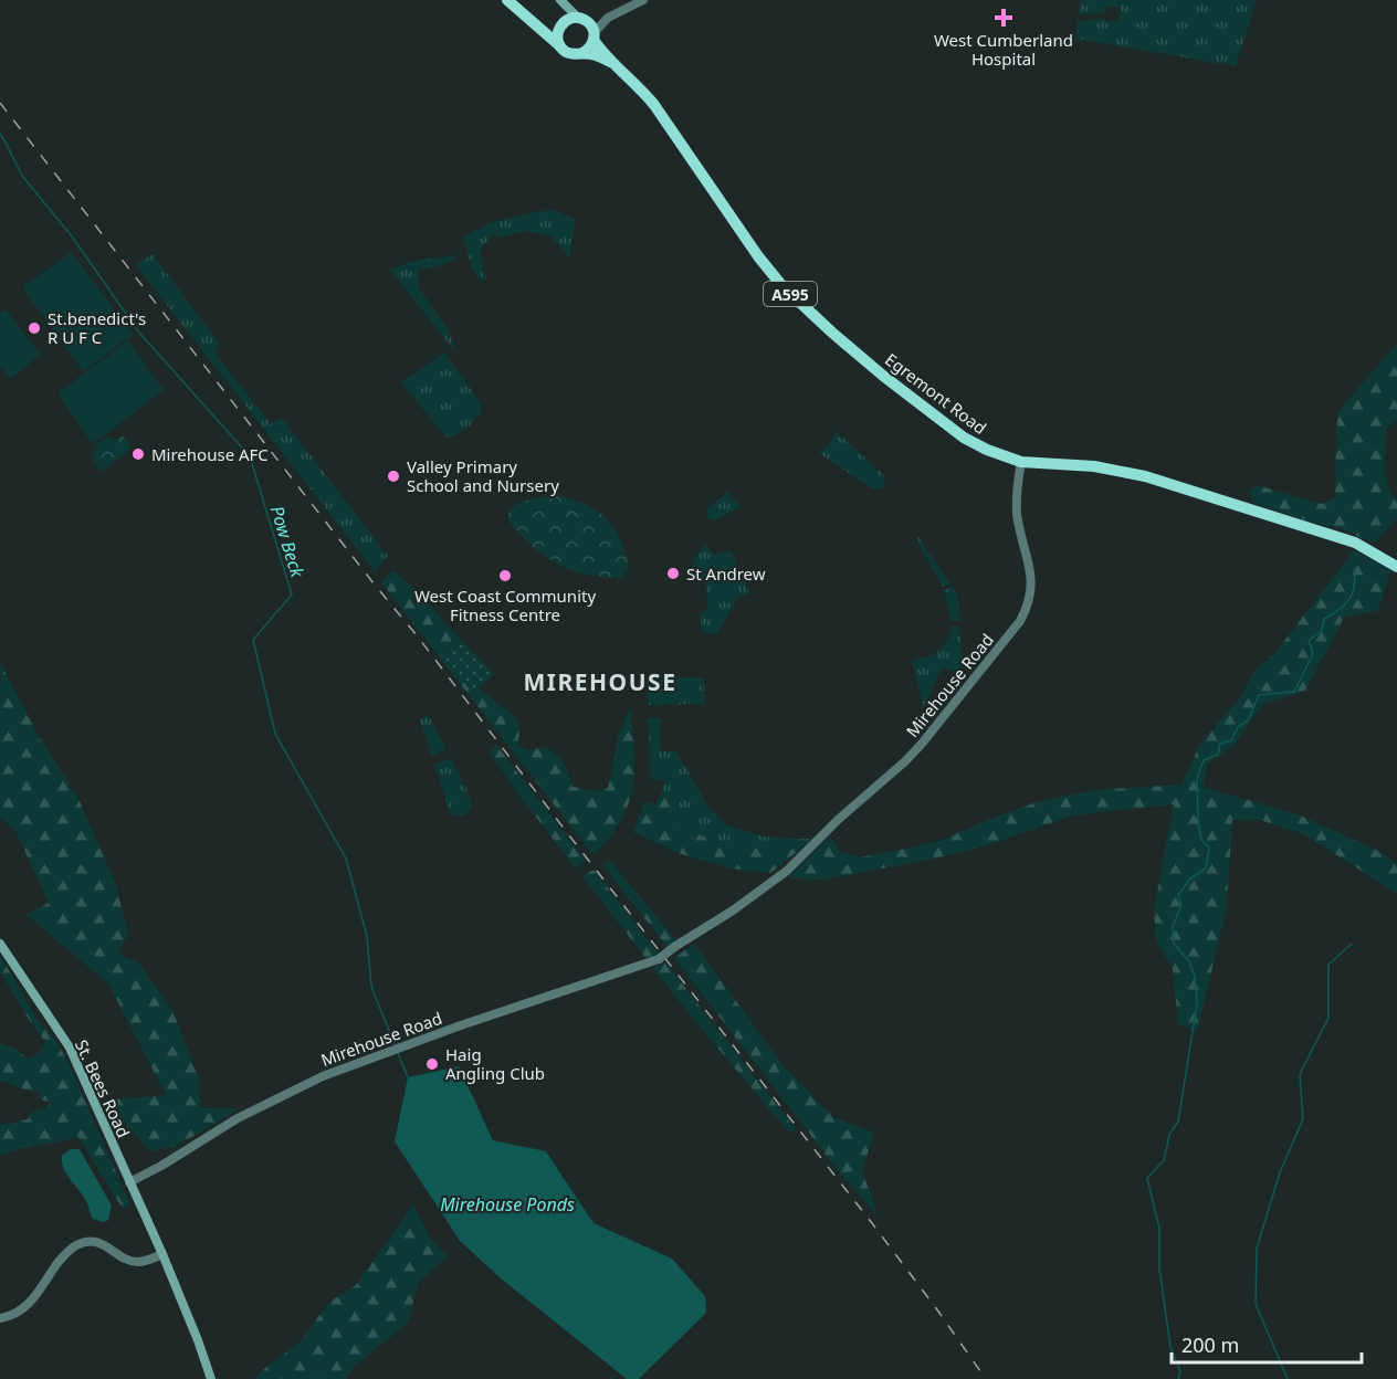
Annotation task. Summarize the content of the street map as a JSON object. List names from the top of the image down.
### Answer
{
  "streets": {
    "highway": ["A595", "Egremont Road"],
    "main road": ["St. Bees Road"],
    "street": ["Mirehouse Road"]
  },
  "crossings": [
    ["A595", "Egremont Road"],
    ["Egremont Road", "Mirehouse Road"],
    ["Mirehouse Road", "St. Bees Road"]
  ],
  "districts": ["MIREHOUSE"],
  "water": ["Pow Beck", "Mirehouse Ponds"],
  "places": {
    "health": ["West Cumberland Hospital"],
    "other": [
      "St.benedict's R U F C",
      "Mirehouse AFC",
      "Valley Primary School and Nursery",
      "St Andrew",
      "West Coast Community Fitness Centre",
      "Haig Angling Club"
    ]
  },
  "scale_bar": "200 m"
}
